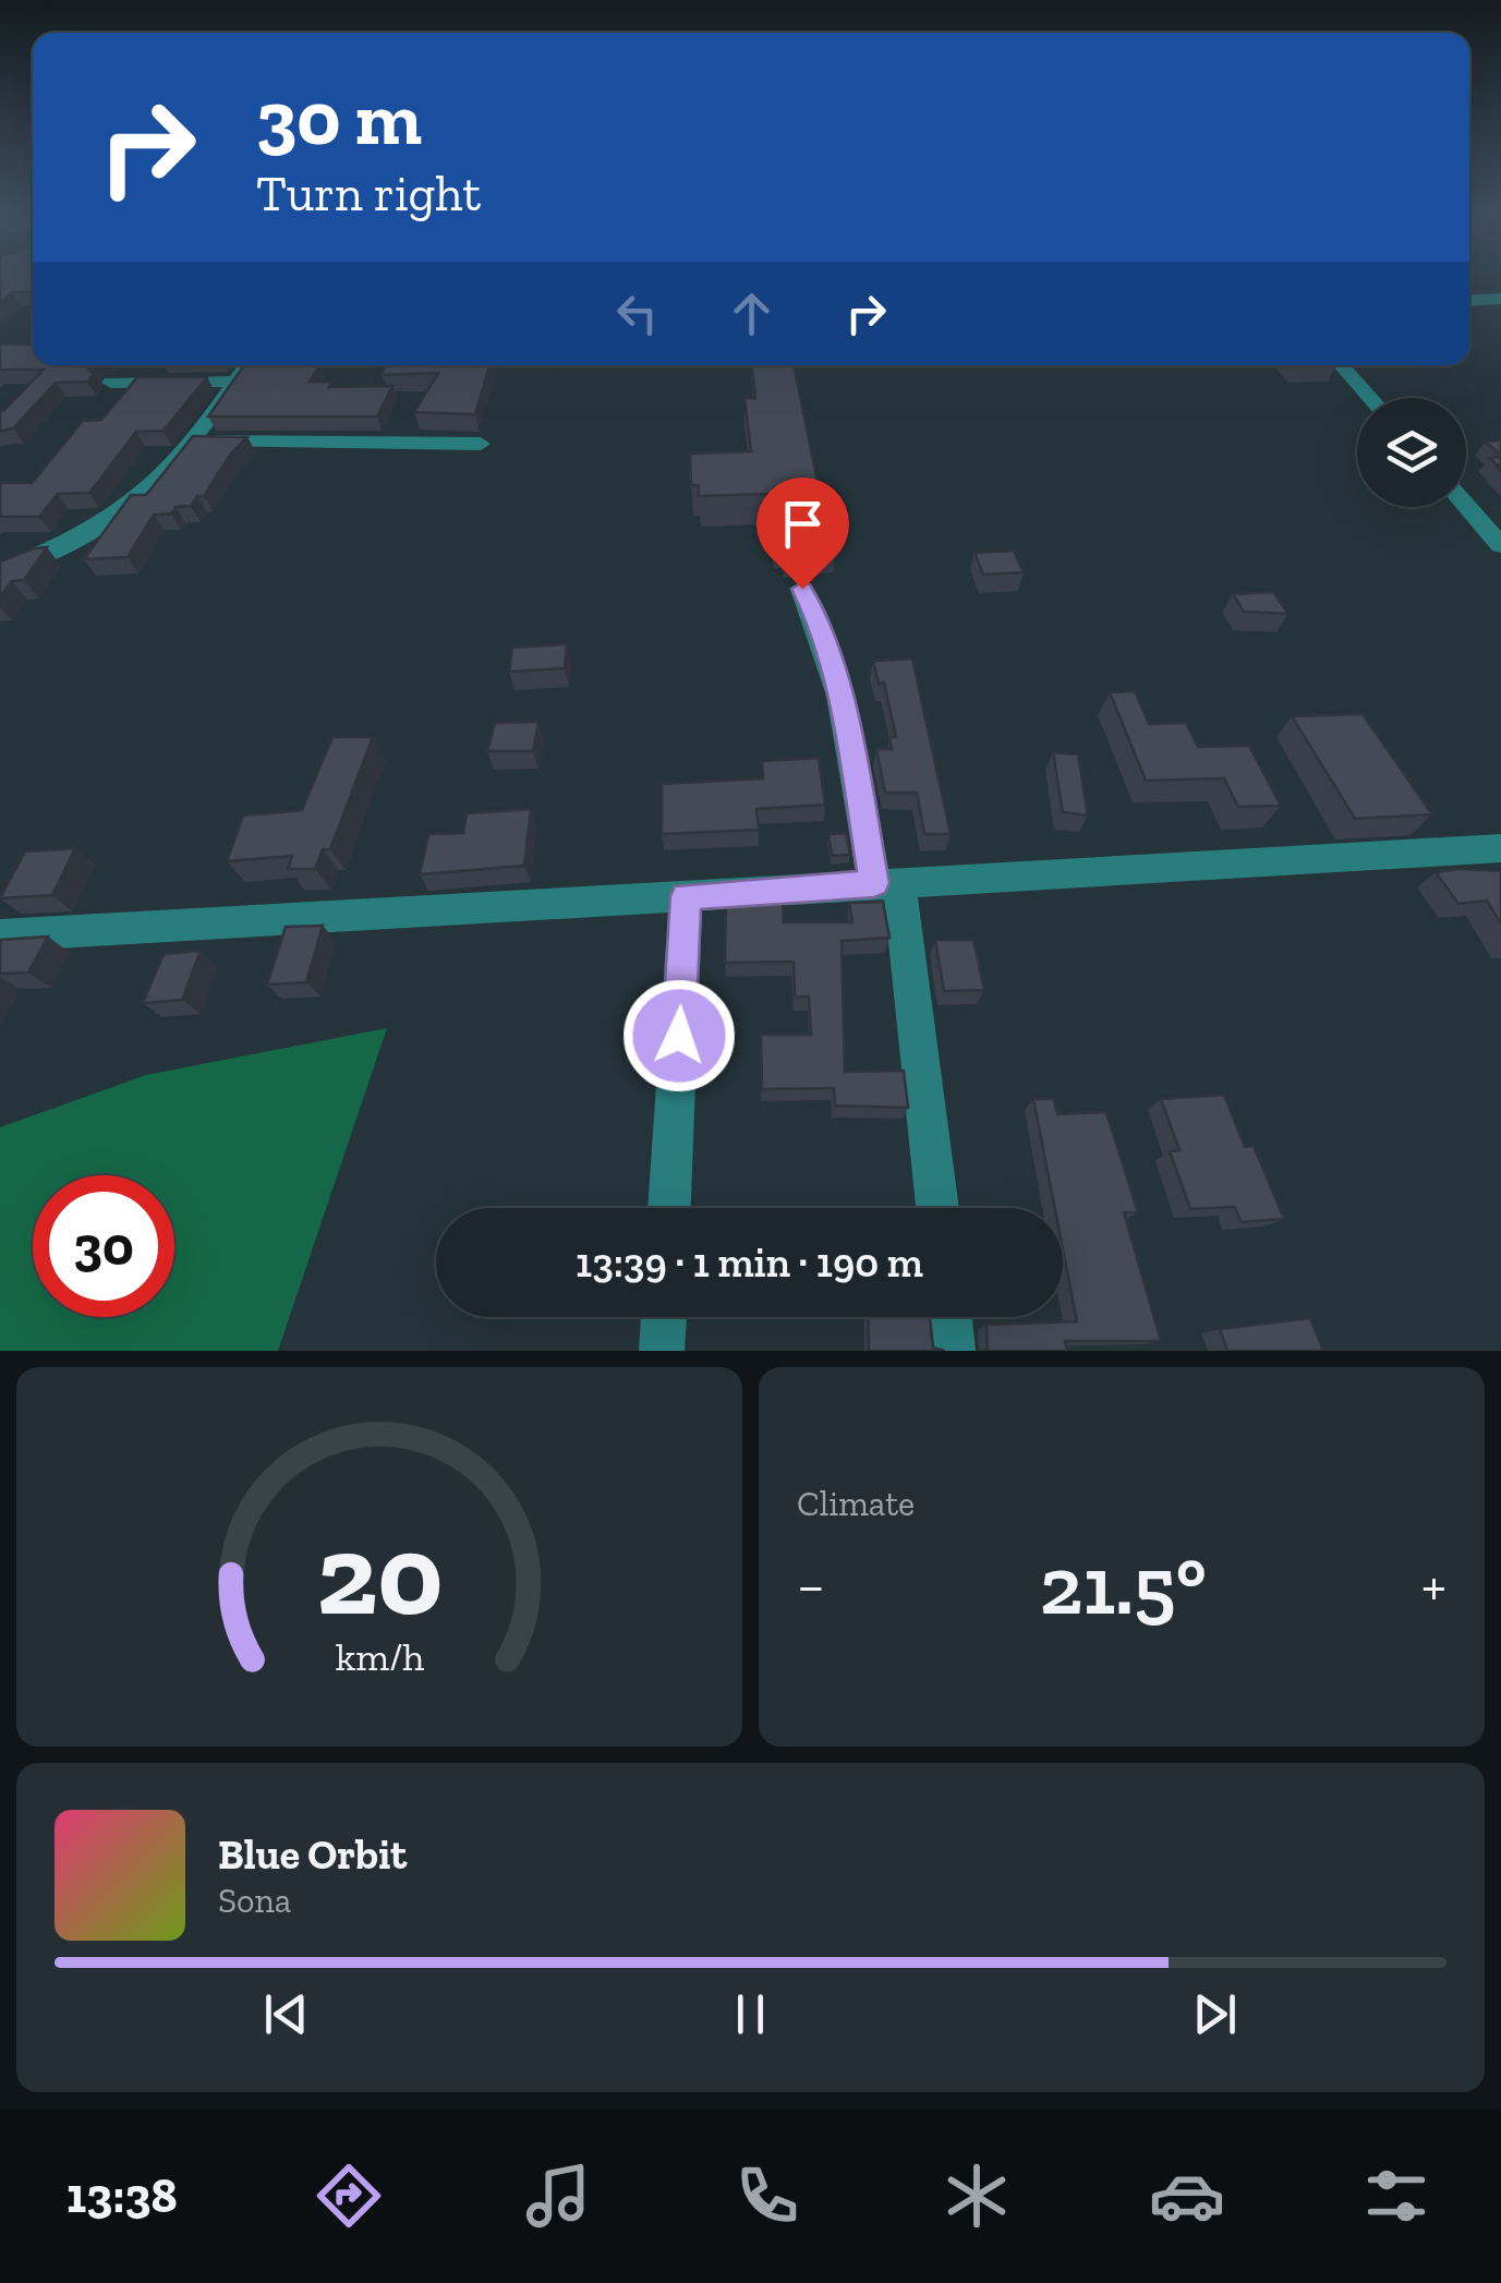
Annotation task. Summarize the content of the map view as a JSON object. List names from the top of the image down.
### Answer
{
  "page": {
    "turn": ["30 m", "Turn right"],
    "limit": "30",
    "trip": "13:39 · 1 min · 190 m",
    "tile": "Climate",
    "heat": ["−", "21.5°", "+"],
    "song": ["Blue Orbit", "Sona"],
    "tabs": "13:38",
    "gauge": ["20", "km/h"]
  }
}
